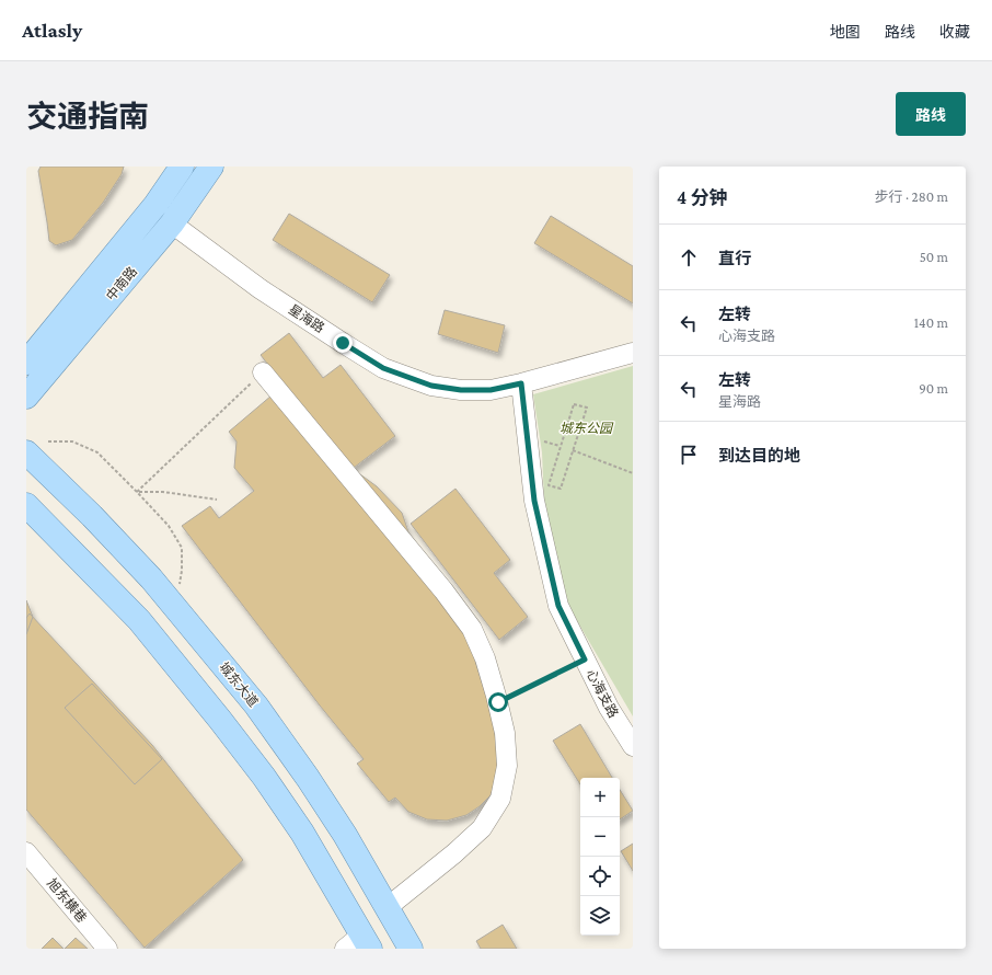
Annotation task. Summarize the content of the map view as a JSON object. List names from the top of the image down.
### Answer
{
  "streets": {
    "main road": ["中南路", "城东大道"],
    "street": ["星海路", "心海支路", "旭东横巷"]
  },
  "crossings": [
    ["中南路", "星海路"],
    ["星海路", "心海支路"]
  ],
  "parks": ["城东公园"],
  "page": {
    "header": "Atlasly",
    "nav": ["地图", "路线", "收藏"],
    "title": "交通指南",
    "buttons": "路线",
    "heading": ["4 分钟", "步行 · 280 m"],
    "list": [
      ["直行", "50 m"],
      ["左转", "心海支路", "140 m"],
      ["左转", "星海路", "90 m"],
      "到达目的地"
    ],
    "map_buttons": ["+", "−"]
  }
}
